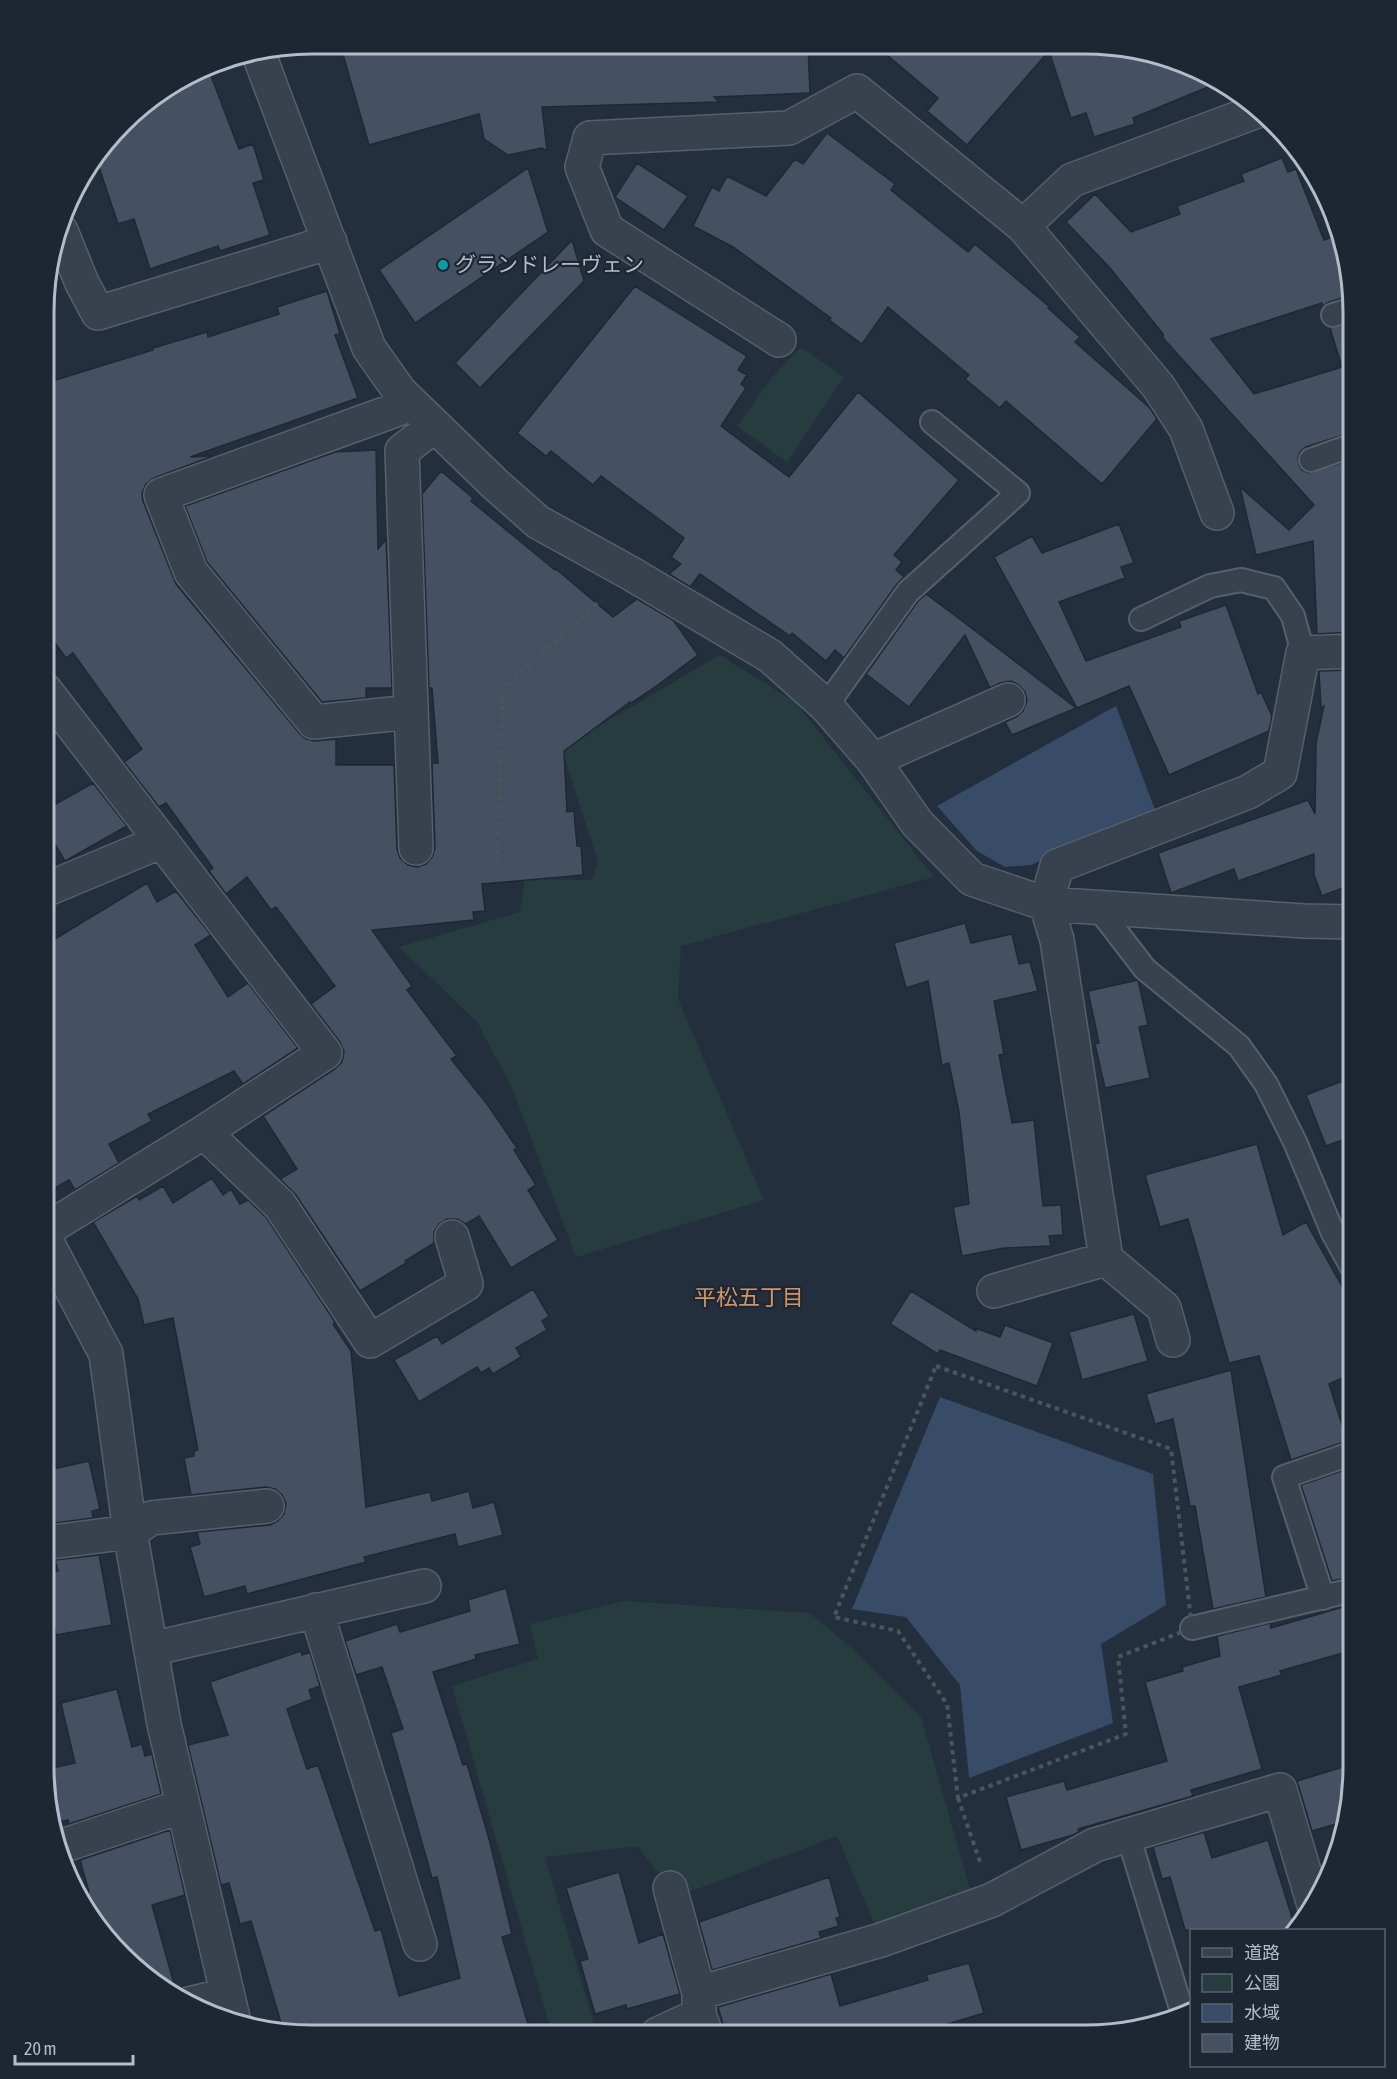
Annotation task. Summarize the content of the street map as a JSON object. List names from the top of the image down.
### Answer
{
  "districts": ["平松五丁目"],
  "places": ["グランドレーヴェン"],
  "legend": [
    "道路",
    "公園",
    "水域",
    "建物"
  ],
  "scale_bar": "20 m"
}
